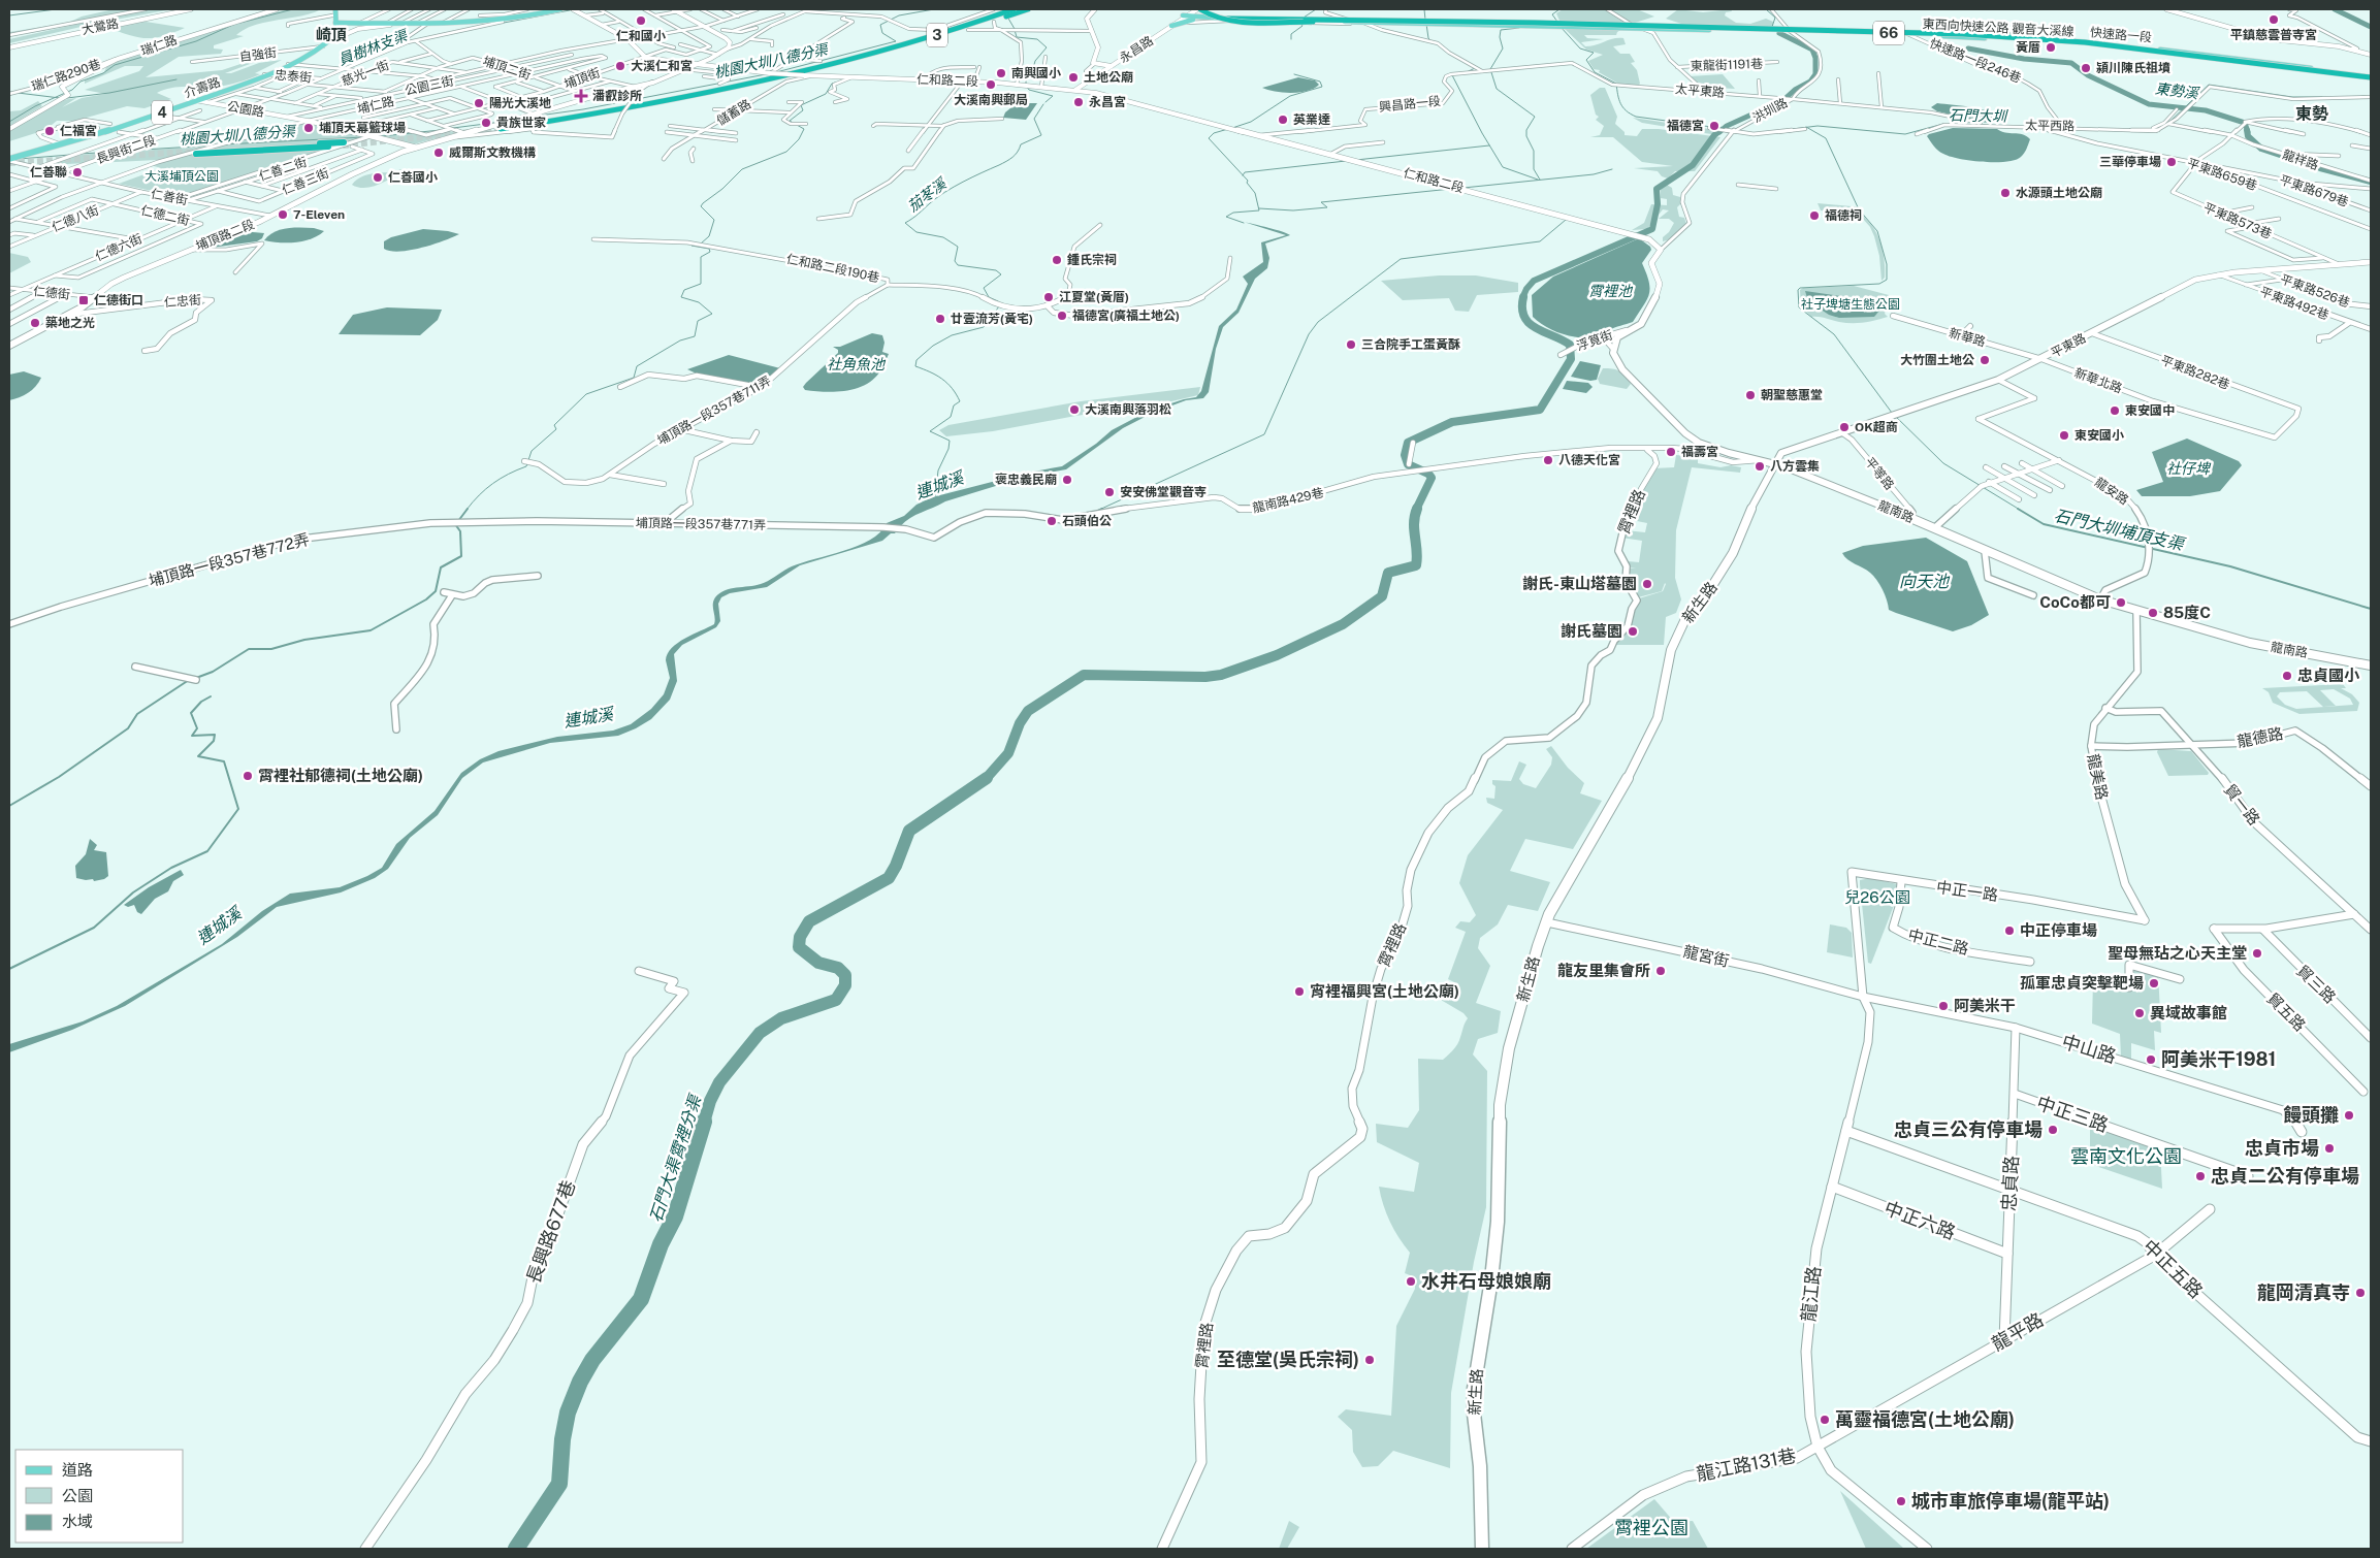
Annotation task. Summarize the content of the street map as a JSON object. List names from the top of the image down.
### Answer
{
  "streets": {
    "highway": ["東西向快速公路 觀音大溪線", "66", "3"],
    "main road": ["快速路一段", "介壽路", "4"],
    "street": [
      "大鶯路",
      "瑞仁路",
      "永昌路",
      "自強街",
      "快速路一段246巷",
      "東龍街1191巷",
      "埔頂二街",
      "慈光一街",
      "瑞仁路290巷",
      "忠泰街",
      "埔頂街",
      "仁和路二段",
      "公園三街",
      "太平東路",
      "興昌路一段",
      "埔仁路",
      "公園路",
      "洪圳路",
      "儲蓄路",
      "太平西路",
      "長興街二段",
      "龍祥路",
      "仁善二街",
      "平東路659巷",
      "仁善三街",
      "平東路679巷",
      "仁善街",
      "仁德二街",
      "仁德八街",
      "平東路573巷",
      "埔頂路二段",
      "仁德六街",
      "仁和路二段190巷",
      "平東路526巷",
      "仁德街",
      "仁忠街",
      "平東路492巷",
      "新華路",
      "浮筧街",
      "平東路",
      "平東路282巷",
      "新華北路",
      "埔頂路一段357巷711弄",
      "平等路",
      "龍安路",
      "龍南路429巷",
      "霄裡路",
      "龍南路",
      "埔頂路一段357巷771弄",
      "埔頂路一段357巷772弄",
      "新生路",
      "龍德路",
      "龍美路",
      "貿一路",
      "中正一路",
      "中正二路",
      "龍宮街",
      "貿三路",
      "貿五路",
      "中山路",
      "中正三路",
      "忠貞路",
      "中正六路",
      "長興路677巷",
      "中正五路",
      "龍江路",
      "龍平路",
      "龍江路131巷"
    ]
  },
  "crossings": [
    ["東西向快速公路 觀音大溪線", "66"],
    ["東西向快速公路 觀音大溪線", "快速路一段"],
    ["66", "快速路一段"],
    ["66", "永昌路"],
    ["快速路一段", "快速路一段246巷"],
    ["快速路一段", "洪圳路"],
    ["瑞仁路", "瑞仁路290巷"],
    ["永昌路", "仁和路二段"],
    ["自強街", "介壽路"],
    ["快速路一段246巷", "太平西路"],
    ["埔頂二街", "慈光一街"],
    ["埔頂二街", "埔頂街"],
    ["埔頂二街", "公園三街"],
    ["埔頂二街", "埔仁路"],
    ["忠泰街", "介壽路"],
    ["忠泰街", "長興街二段"],
    ["仁和路二段", "興昌路一段"],
    ["仁和路二段", "洪圳路"],
    ["公園三街", "公園路"],
    ["介壽路", "公園路"],
    ["介壽路", "仁善街"],
    ["太平東路", "興昌路一段"],
    ["太平東路", "洪圳路"],
    ["太平東路", "太平西路"],
    ["埔仁路", "公園路"],
    ["埔仁路", "仁善街"],
    ["公園路", "長興街二段"],
    ["公園路", "仁善二街"],
    ["公園路", "埔頂路二段"],
    ["洪圳路", "太平西路"],
    ["太平西路", "龍祥路"],
    ["太平西路", "平東路659巷"],
    ["長興街二段", "仁善街"],
    ["龍祥路", "平東路679巷"],
    ["仁善二街", "仁善三街"],
    ["仁善二街", "仁善街"],
    ["平東路659巷", "平東路679巷"],
    ["平東路659巷", "平東路573巷"],
    ["平東路679巷", "平東路573巷"],
    ["仁善街", "仁德八街"],
    ["仁善街", "埔頂路二段"],
    ["仁善街", "仁德六街"],
    ["仁德二街", "仁德八街"],
    ["仁德二街", "仁德六街"],
    ["平東路573巷", "平東路"],
    ["埔頂路二段", "仁德街"],
    ["埔頂路二段", "仁忠街"],
    ["仁德六街", "仁德街"],
    ["仁和路二段190巷", "埔頂路一段357巷711弄"],
    ["平東路526巷", "平東路"],
    ["平東路492巷", "平東路"],
    ["新華路", "平東路"],
    ["新華路", "新華北路"],
    ["平東路", "平東路282巷"],
    ["平東路", "新華北路"],
    ["平東路", "平等路"],
    ["平東路", "龍安路"],
    ["平東路", "龍南路"],
    ["平東路", "新生路"],
    ["平東路282巷", "新華北路"],
    ["平等路", "龍南路"],
    ["龍安路", "龍南路"],
    ["龍南路429巷", "霄裡路"],
    ["龍南路429巷", "埔頂路一段357巷771弄"],
    ["龍南路", "新生路"],
    ["龍南路", "龍美路"],
    ["埔頂路一段357巷771弄", "埔頂路一段357巷772弄"],
    ["新生路", "龍宮街"],
    ["龍德路", "貿一路"],
    ["龍美路", "貿一路"],
    ["龍美路", "中正一路"],
    ["中正一路", "中正二路"],
    ["中正一路", "龍宮街"],
    ["中正一路", "中山路"],
    ["中正一路", "龍江路"],
    ["龍宮街", "中山路"],
    ["龍宮街", "龍江路"],
    ["貿三路", "貿五路"],
    ["中山路", "忠貞路"],
    ["中山路", "龍江路"],
    ["中正三路", "忠貞路"],
    ["忠貞路", "中正六路"],
    ["忠貞路", "中正五路"],
    ["忠貞路", "龍平路"],
    ["中正六路", "龍江路"],
    ["中正五路", "龍江路"],
    ["中正五路", "龍平路"],
    ["龍江路", "龍平路"],
    ["龍江路", "龍江路131巷"],
    ["龍平路", "龍江路131巷"]
  ],
  "districts": ["崎頂", "東勢"],
  "water": [
    "員樹林支渠",
    "桃園大圳八德分渠",
    "東勢溪",
    "石門大圳",
    "茄苳溪",
    "霄裡池",
    "社角魚池",
    "社仔埤",
    "連城溪",
    "石門大圳埔頂支渠",
    "向天池",
    "石門大渠霄裡分渠"
  ],
  "parks": [
    "大溪埔頂公園",
    "社子埤塘生態公園",
    "兒26公園",
    "雲南文化公園",
    "霄裡公園"
  ],
  "places": {
    "other": [
      "平鎮慈雲普寺宮",
      "仁和國小",
      "黃厝",
      "大溪仁和宮",
      "潁川陳氏祖墳",
      "南興國小",
      "土地公廟",
      "大溪南興郵局",
      "永昌宮",
      "陽光大溪地",
      "英業達",
      "貴族世家",
      "福德宮",
      "埔頂天幕籃球場",
      "仁福宮",
      "威爾斯文教機構",
      "三華停車場",
      "仁善聯",
      "仁善國小",
      "水源頭土地公廟",
      "7-Eleven",
      "福德祠",
      "鍾氏宗祠",
      "江夏堂(黃厝)",
      "福德宮(廣福土地公)",
      "廿壹流芳(黃宅)",
      "築地之光",
      "三合院手工蛋黃酥",
      "大竹圍土地公",
      "朝聖慈惠堂",
      "大溪南興落羽松",
      "東安國中",
      "OK超商",
      "東安國小",
      "福壽宮",
      "八德天化宮",
      "八方雲集",
      "褒忠義民廟",
      "安安佛堂觀音寺",
      "石頭伯公",
      "謝氏-東山塔墓園",
      "CoCo都可",
      "85度C",
      "謝氏墓園",
      "忠貞國小",
      "霄裡社郁德祠(土地公廟)",
      "中正停車場",
      "聖母無玷之心天主堂",
      "龍友里集會所",
      "孤軍忠貞突擊靶場",
      "宵裡福興宮(土地公廟)",
      "阿美米干",
      "異域故事館",
      "阿美米干1981",
      "饅頭攤",
      "忠貞三公有停車場",
      "忠貞市場",
      "忠貞二公有停車場",
      "水井石母娘娘廟",
      "龍岡清真寺",
      "至德堂(吳氏宗祠)",
      "萬靈福德宮(土地公廟)",
      "城市車旅停車場(龍平站)"
    ],
    "health": ["潘叡診所"],
    "transit": ["仁德街口"]
  },
  "legend": ["道路", "公園", "水域"]
}
